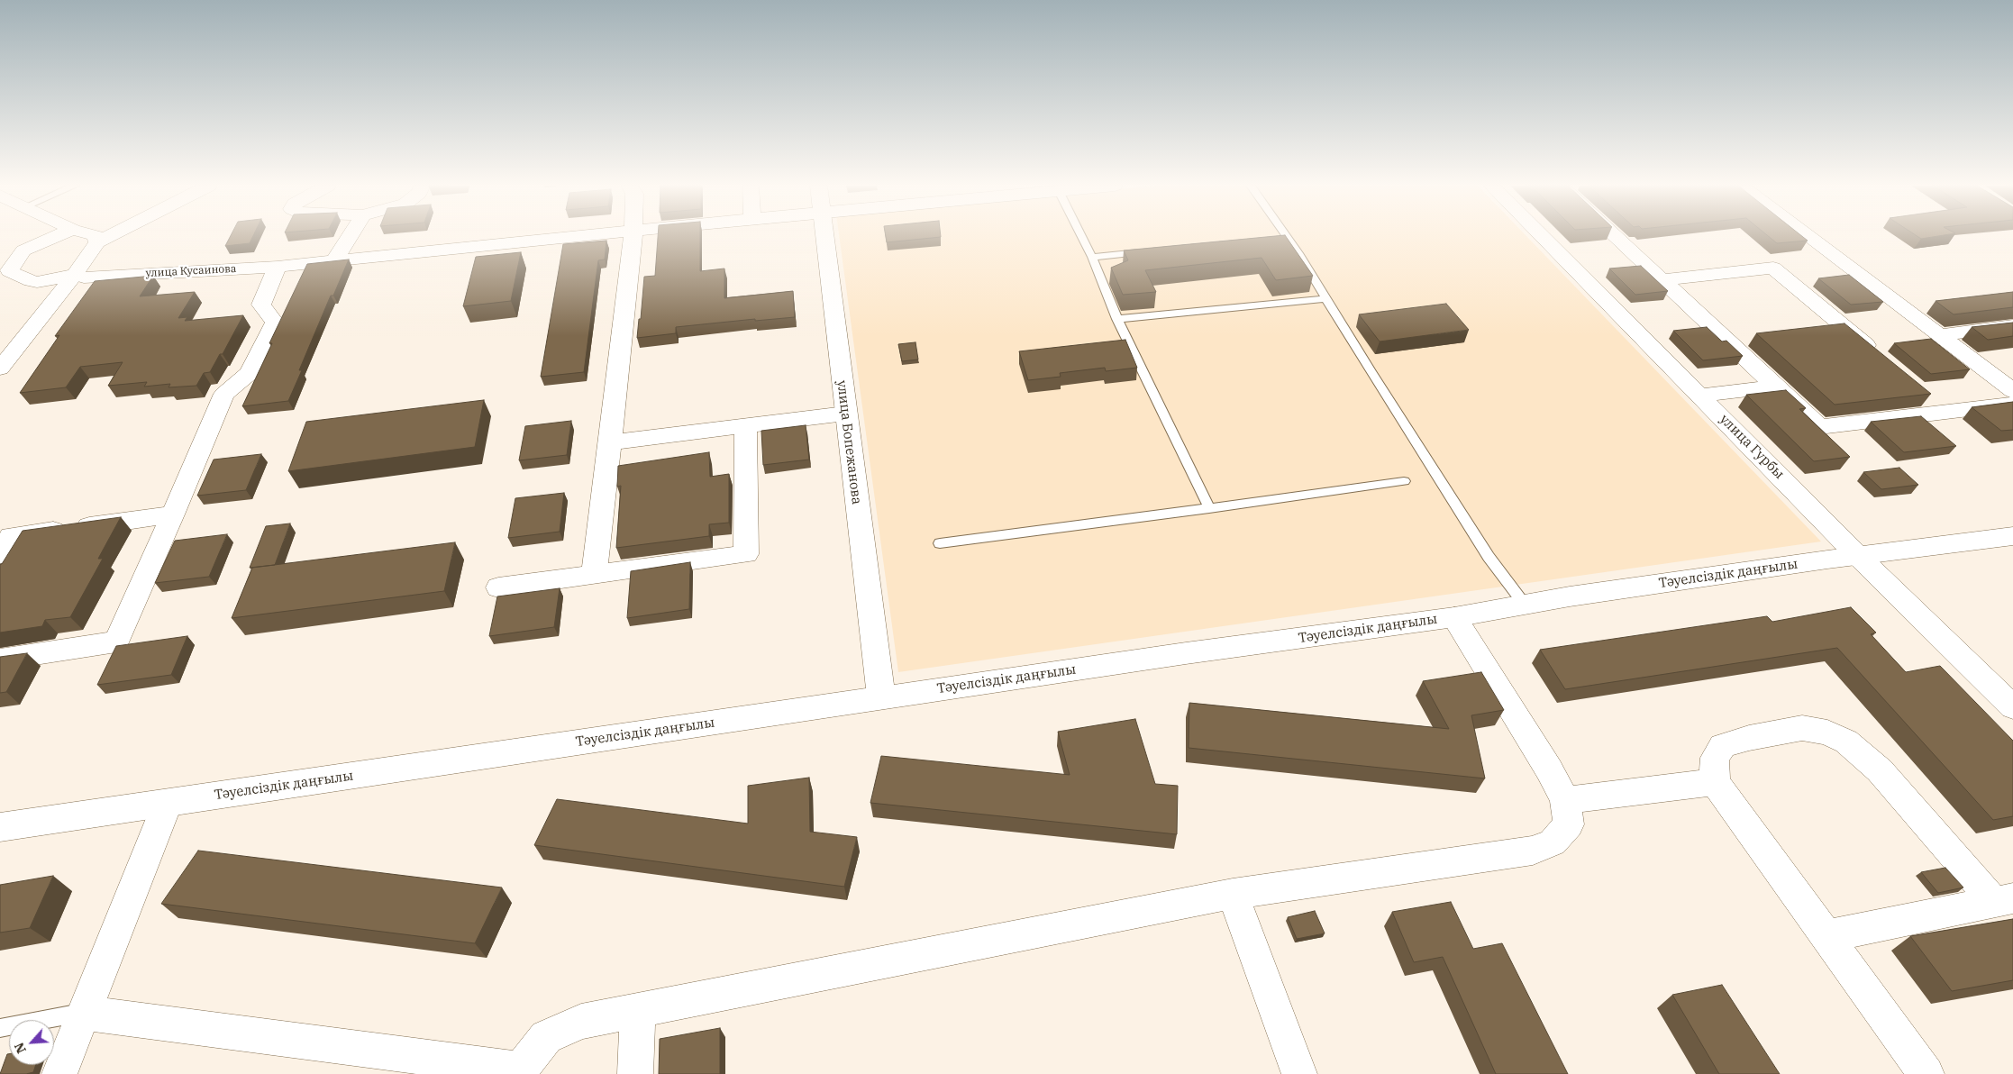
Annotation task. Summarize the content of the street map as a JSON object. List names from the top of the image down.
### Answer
{
  "streets": {
    "street": [
      "улица Кусаинова",
      "улица Бопежанова",
      "улица Гурбы",
      "Тәуелсіздік даңғылы"
    ]
  },
  "crossings": [
    ["улица Бопежанова", "Тәуелсіздік даңғылы"],
    ["улица Гурбы", "Тәуелсіздік даңғылы"]
  ],
  "north": "bottom left"
}
